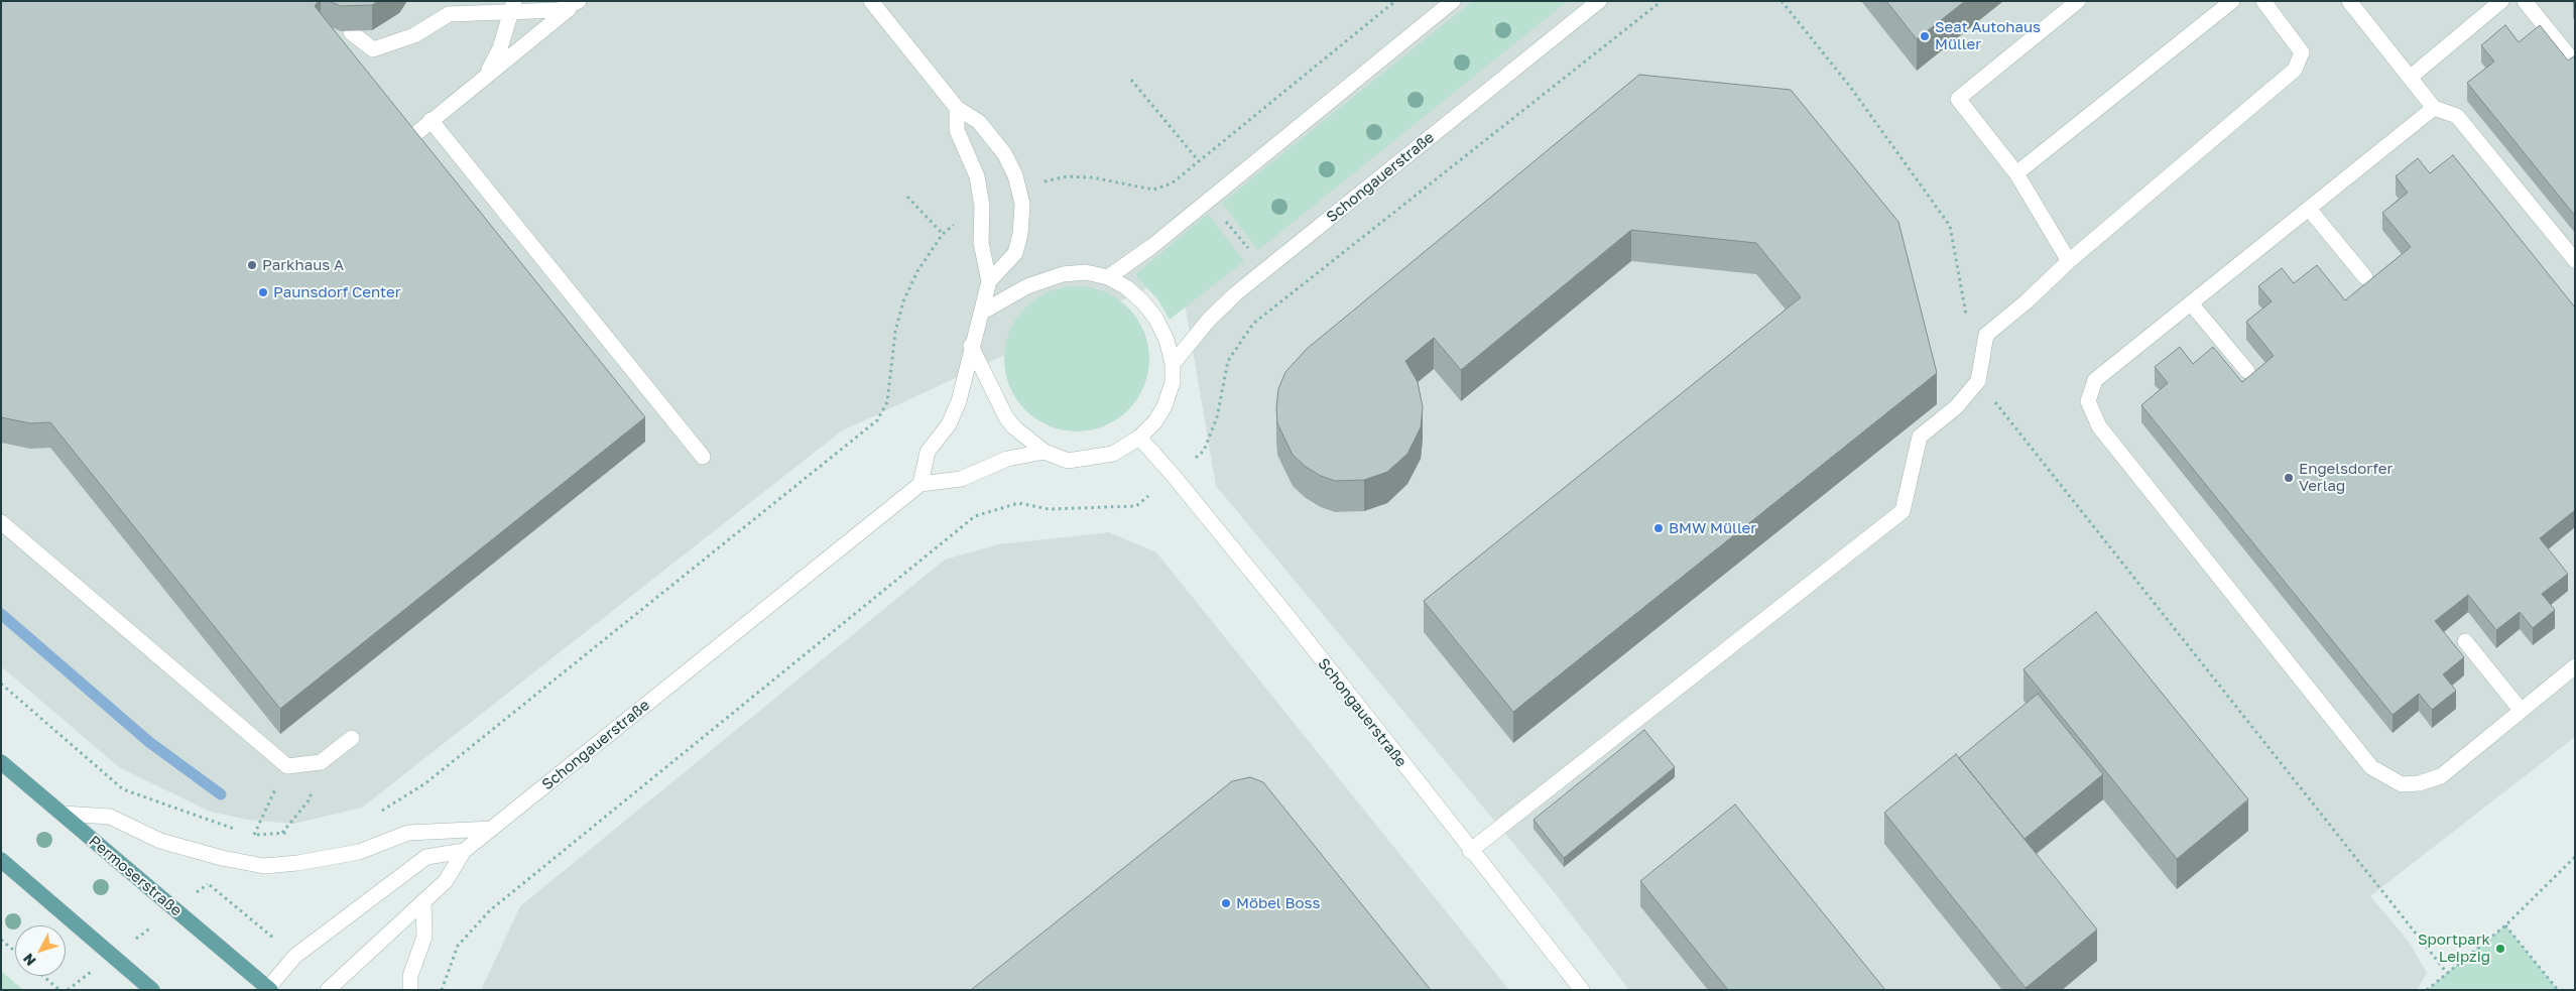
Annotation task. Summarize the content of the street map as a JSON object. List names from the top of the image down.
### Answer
{
  "streets": {
    "main road": ["Permoserstraße"],
    "street": ["Schongauerstraße"]
  },
  "crossings": [
    ["Schongauerstraße", "Permoserstraße"]
  ],
  "places": [
    "Seat Autohaus Müller",
    "Parkhaus A",
    "Paunsdorf Center",
    "Engelsdorfer Verlag",
    "BMW Müller",
    "Möbel Boss",
    "Sportpark Leipzig"
  ],
  "north": "bottom left"
}
